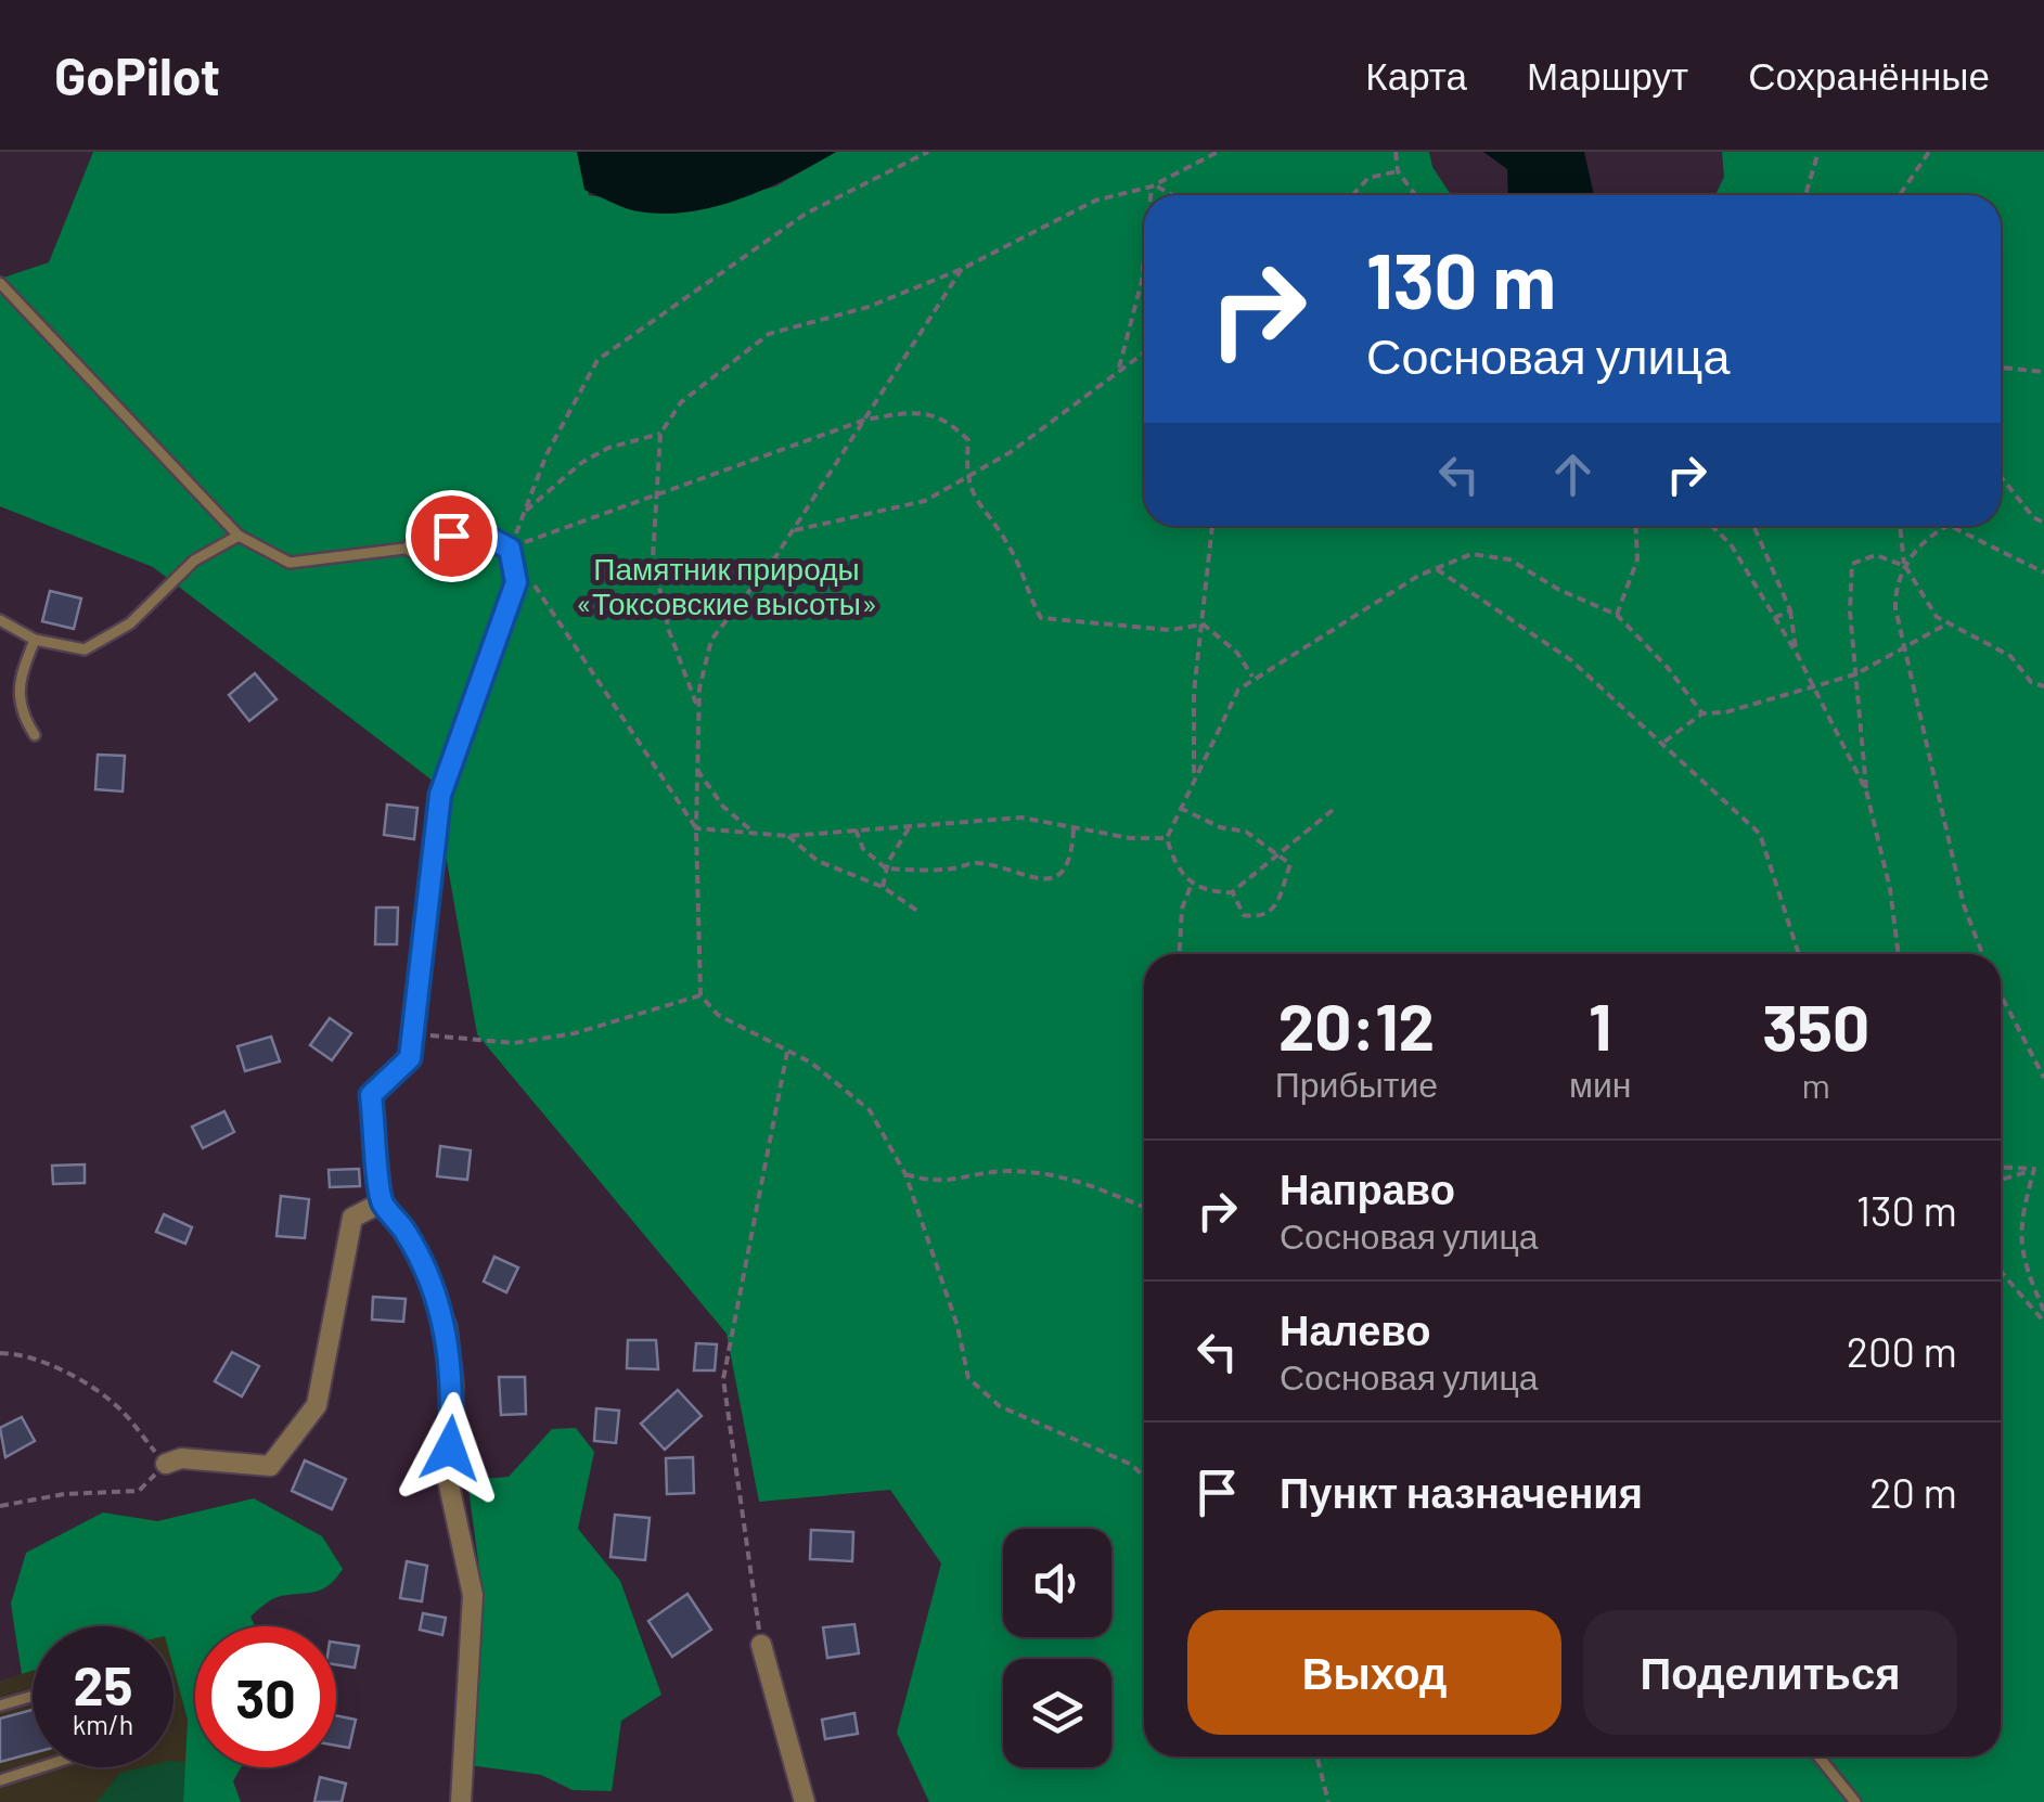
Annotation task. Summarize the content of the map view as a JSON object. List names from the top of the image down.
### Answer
{
  "parks": ["Памятник природы «Токсовские высоты»"],
  "page": {
    "header": "GoPilot",
    "nav": ["Карта", "Маршрут", "Сохранённые"],
    "turn": ["130 m", "Сосновая улица"],
    "eta": [
      "20:12",
      "Прибытие",
      "1",
      "мин",
      "350",
      "m"
    ],
    "list": [
      {
        "name": "Направо",
        "note": "Сосновая улица",
        "value": "130 m"
      },
      {
        "name": "Налево",
        "note": "Сосновая улица",
        "value": "200 m"
      },
      {
        "name": "Пункт назначения",
        "value": "20 m"
      }
    ],
    "buttons": ["Выход", "Поделиться"],
    "speed": "25 km/h",
    "limit": "30"
  }
}
